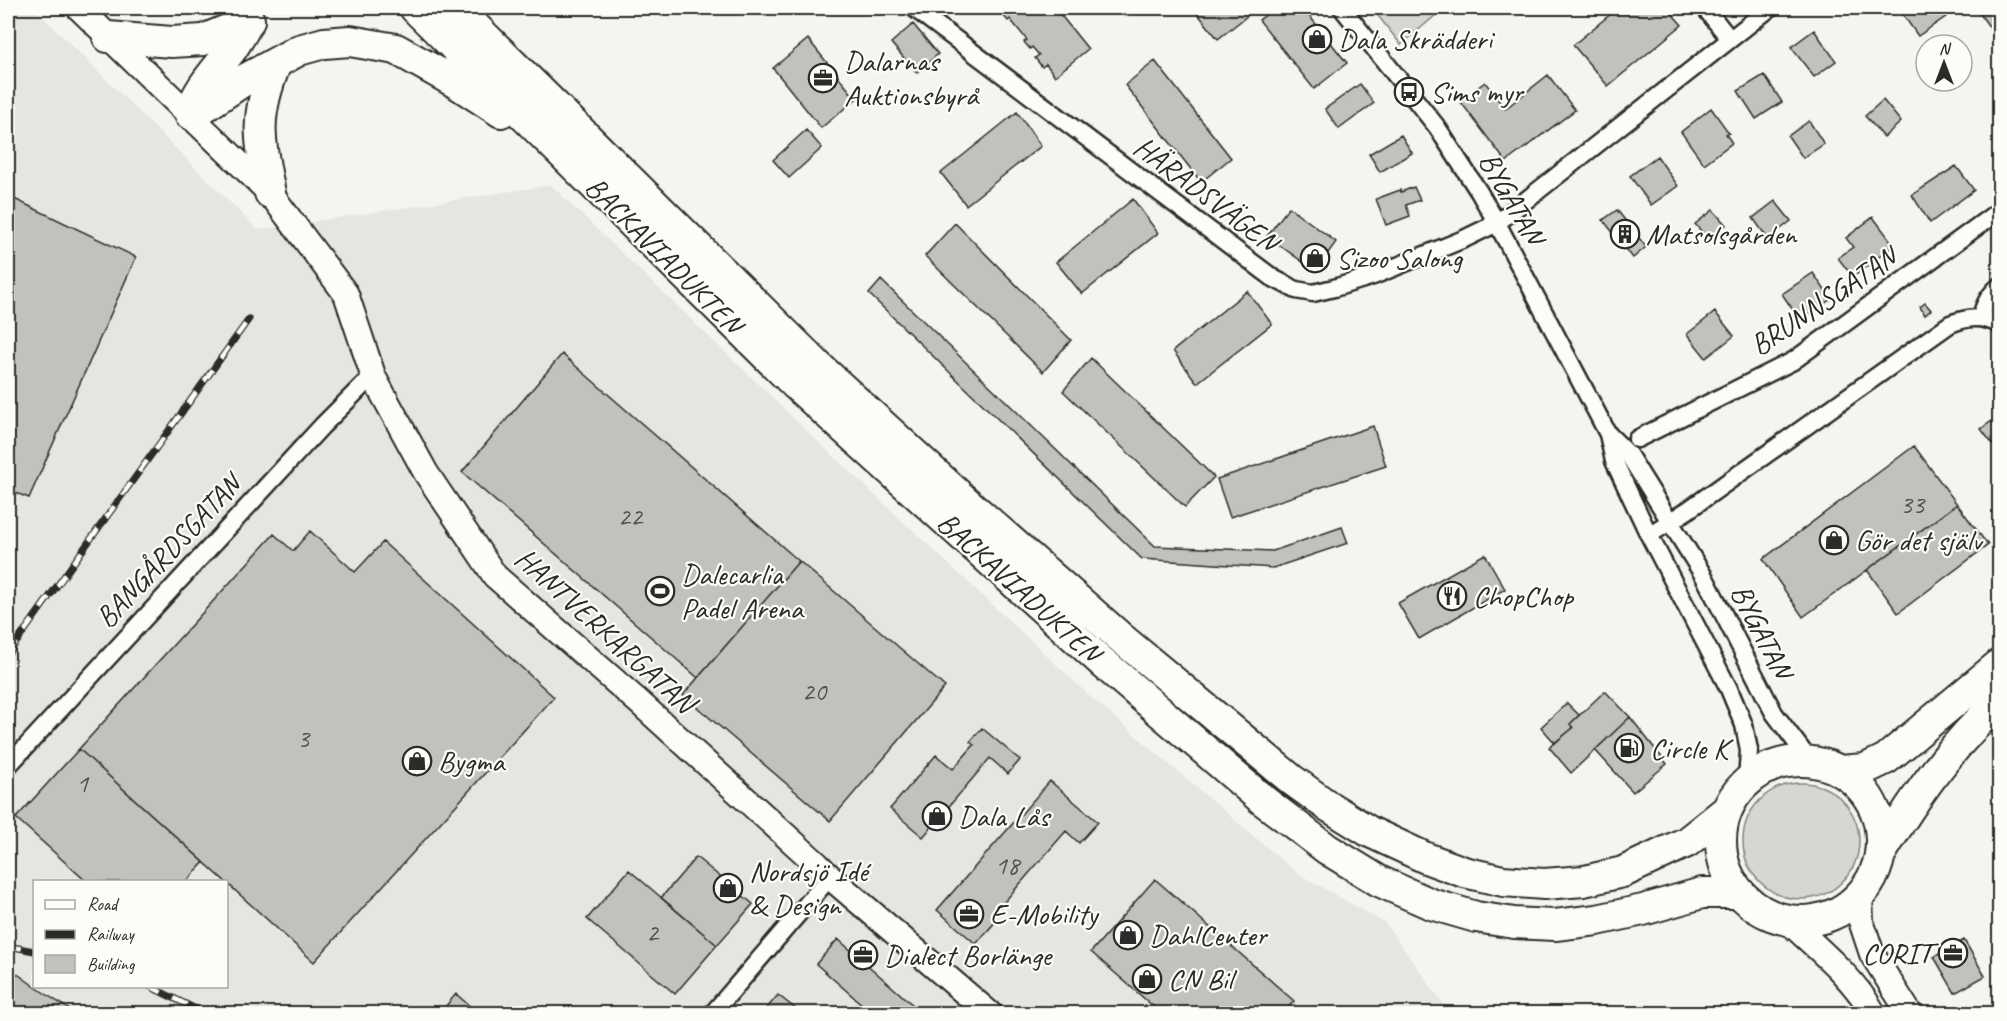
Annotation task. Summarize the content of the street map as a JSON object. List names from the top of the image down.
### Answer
{
  "streets": {
    "highway": ["BACKAVIADUKTEN"],
    "street": [
      "HÄRADSVÄGEN",
      "BYGATAN",
      "BRUNNSGATAN",
      "BANGÅRDSGATAN",
      "HANTVERKARGATAN"
    ]
  },
  "crossings": [
    ["HÄRADSVÄGEN", "BYGATAN"],
    ["BYGATAN", "BACKAVIADUKTEN"],
    ["BANGÅRDSGATAN", "HANTVERKARGATAN"]
  ],
  "places": {
    "shop": [
      "Dala Skrädderi",
      "Sizoo Salong",
      "Gör det själv",
      "Bygma",
      "Dala Lås",
      "Nordsjö Idé & Design",
      "DahlCenter",
      "CN Bil"
    ],
    "office": [
      "Dalarnas Auktionsbyrå",
      "E-Mobility",
      "CORIT",
      "Dialect Borlänge"
    ],
    "bus stop": ["Sims myr"],
    "building": ["Matsolsgården"],
    "sports": ["Dalecarlia Padel Arena"],
    "restaurant": ["ChopChop"],
    "fuel station": ["Circle K"]
  },
  "house_numbers": [
    "33",
    "22",
    "20",
    "3",
    "1",
    "18",
    "2"
  ],
  "legend": ["Road", "Railway", "Building"],
  "north": "top"
}
